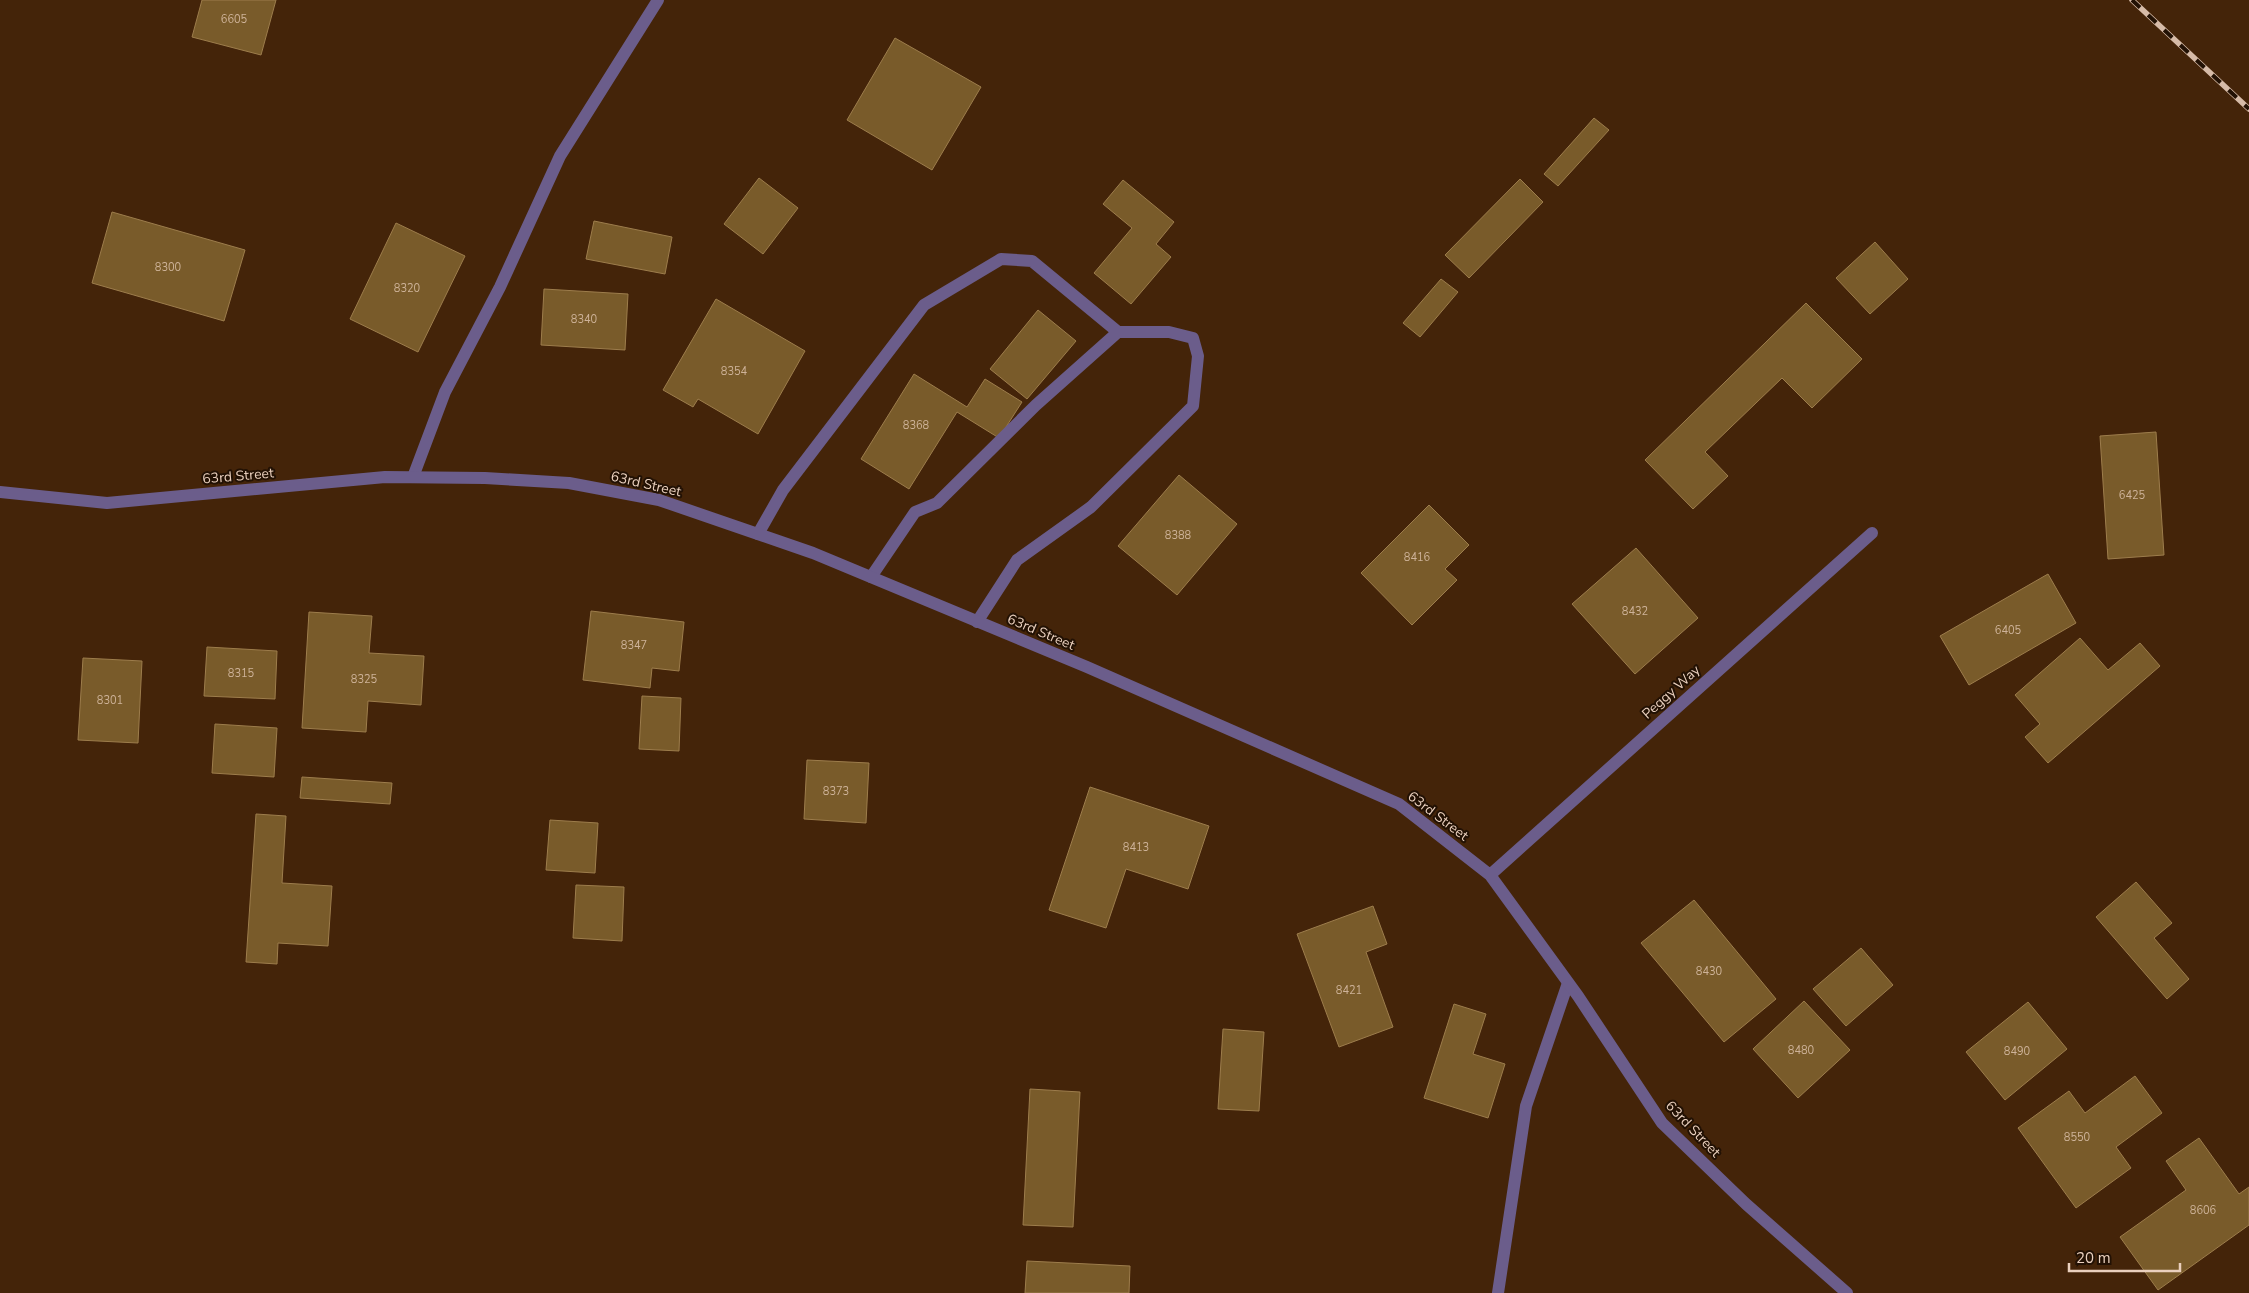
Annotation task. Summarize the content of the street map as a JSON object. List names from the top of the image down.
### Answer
{
  "streets": {
    "street": ["63rd Street", "Peggy Way"]
  },
  "crossings": [
    ["63rd Street", "Peggy Way"]
  ],
  "house_numbers": [
    "6605",
    "8300",
    "8320",
    "8340",
    "8354",
    "8368",
    "6425",
    "8388",
    "8416",
    "8432",
    "6405",
    "8347",
    "8315",
    "8325",
    "8301",
    "8373",
    "8413",
    "8430",
    "8421",
    "8480",
    "8490",
    "8550",
    "8606"
  ],
  "scale_bar": "20 m"
}
